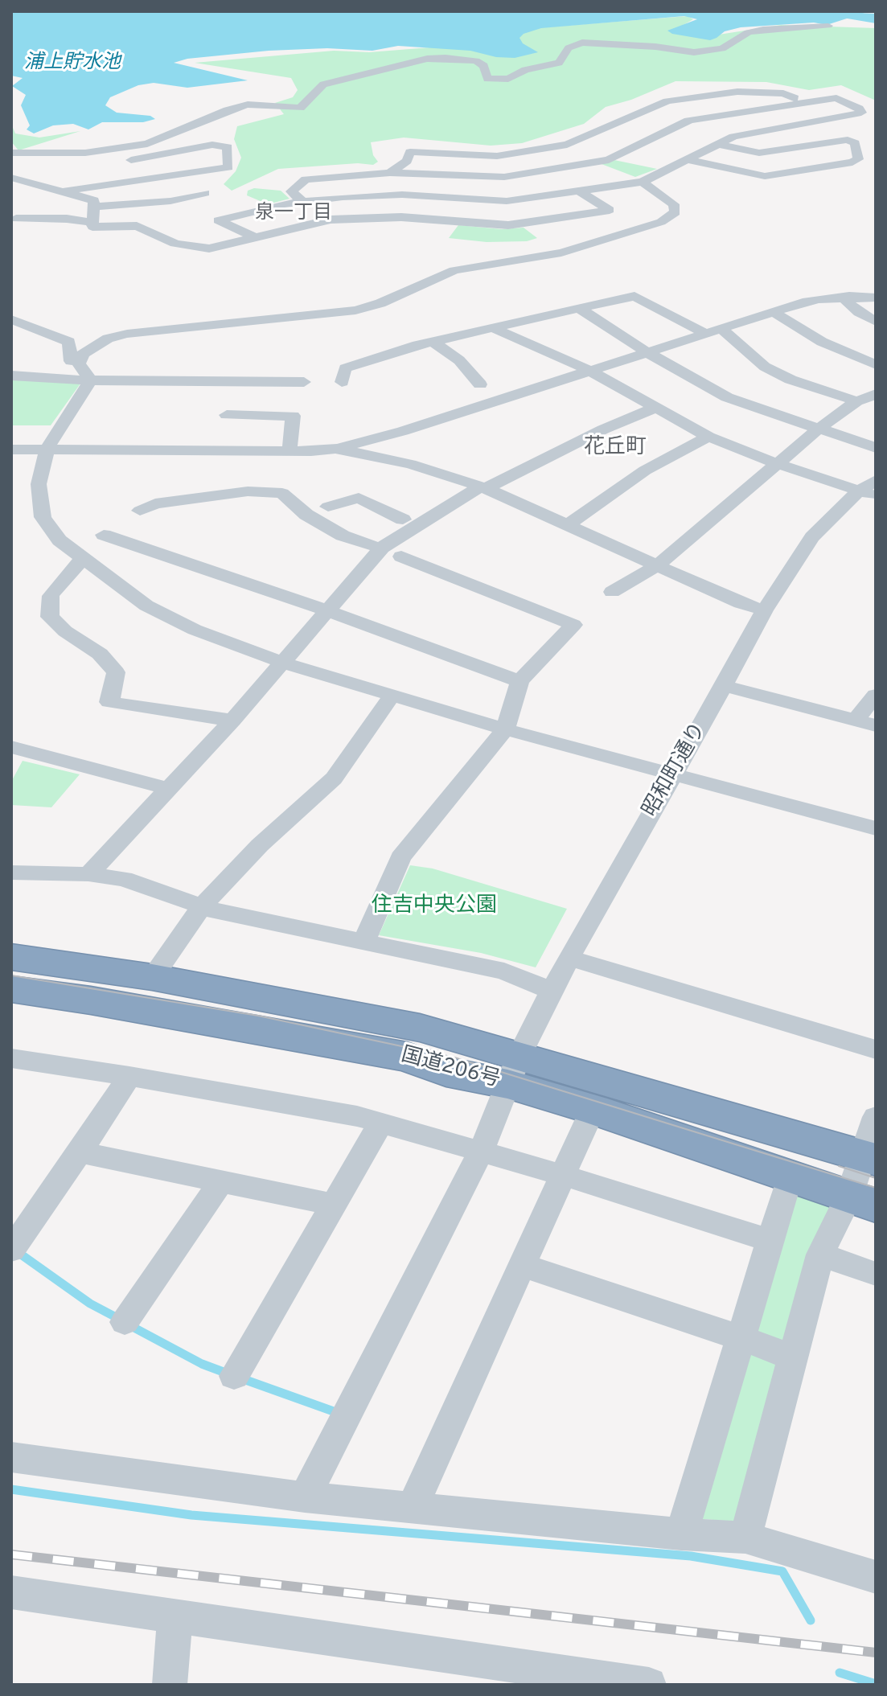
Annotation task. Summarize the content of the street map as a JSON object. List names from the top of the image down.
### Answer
{
  "streets": {
    "highway": ["国道206号"],
    "street": ["昭和町通り"]
  },
  "crossings": [
    ["昭和町通り", "国道206号"]
  ],
  "districts": ["泉一丁目", "花丘町"],
  "water": ["浦上貯水池"],
  "parks": ["住吉中央公園"]
}
